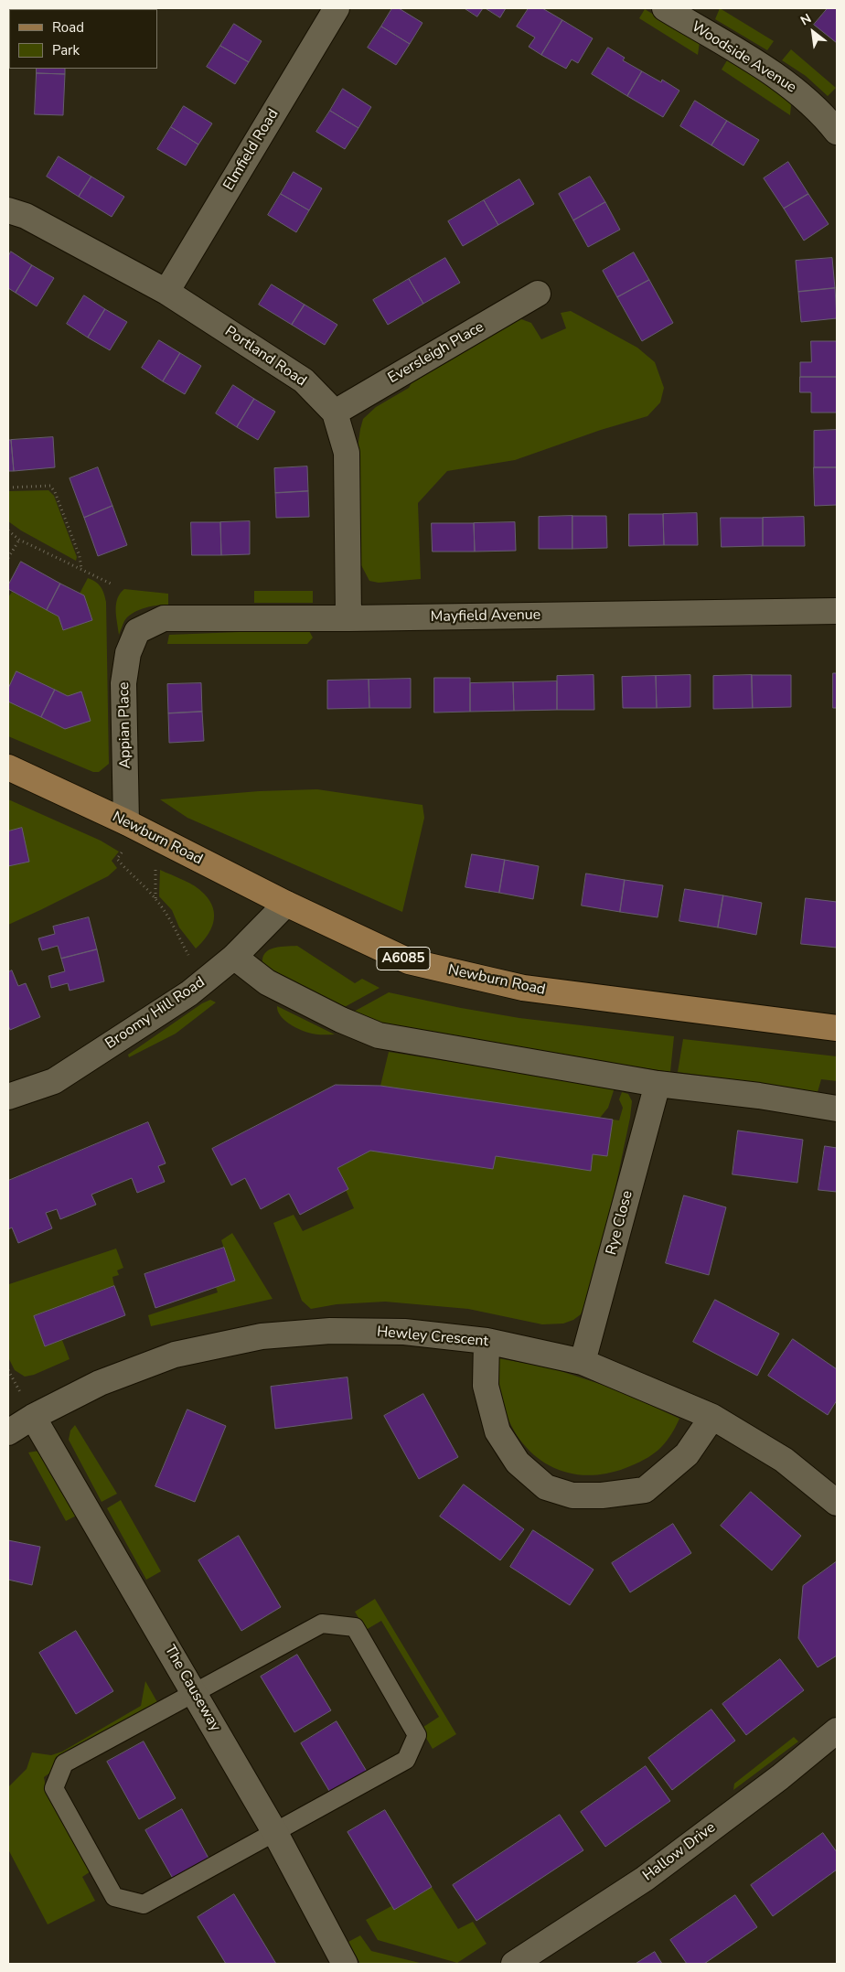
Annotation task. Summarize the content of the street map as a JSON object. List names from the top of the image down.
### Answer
{
  "streets": {
    "main road": ["Newburn Road", "A6085"],
    "street": [
      "Woodside Avenue",
      "Elmfield Road",
      "Eversleigh Place",
      "Portland Road",
      "Mayfield Avenue",
      "Appian Place",
      "Broomy Hill Road",
      "Rye Close",
      "Hewley Crescent",
      "The Causeway",
      "Hallow Drive"
    ]
  },
  "crossings": [
    ["Elmfield Road", "Portland Road"],
    ["Eversleigh Place", "Portland Road"],
    ["Portland Road", "Mayfield Avenue"],
    ["Mayfield Avenue", "Appian Place"],
    ["Appian Place", "Newburn Road"],
    ["Newburn Road", "Broomy Hill Road"],
    ["Rye Close", "Hewley Crescent"],
    ["Hewley Crescent", "The Causeway"]
  ],
  "legend": ["Road", "Park"],
  "north": "top left"
}
